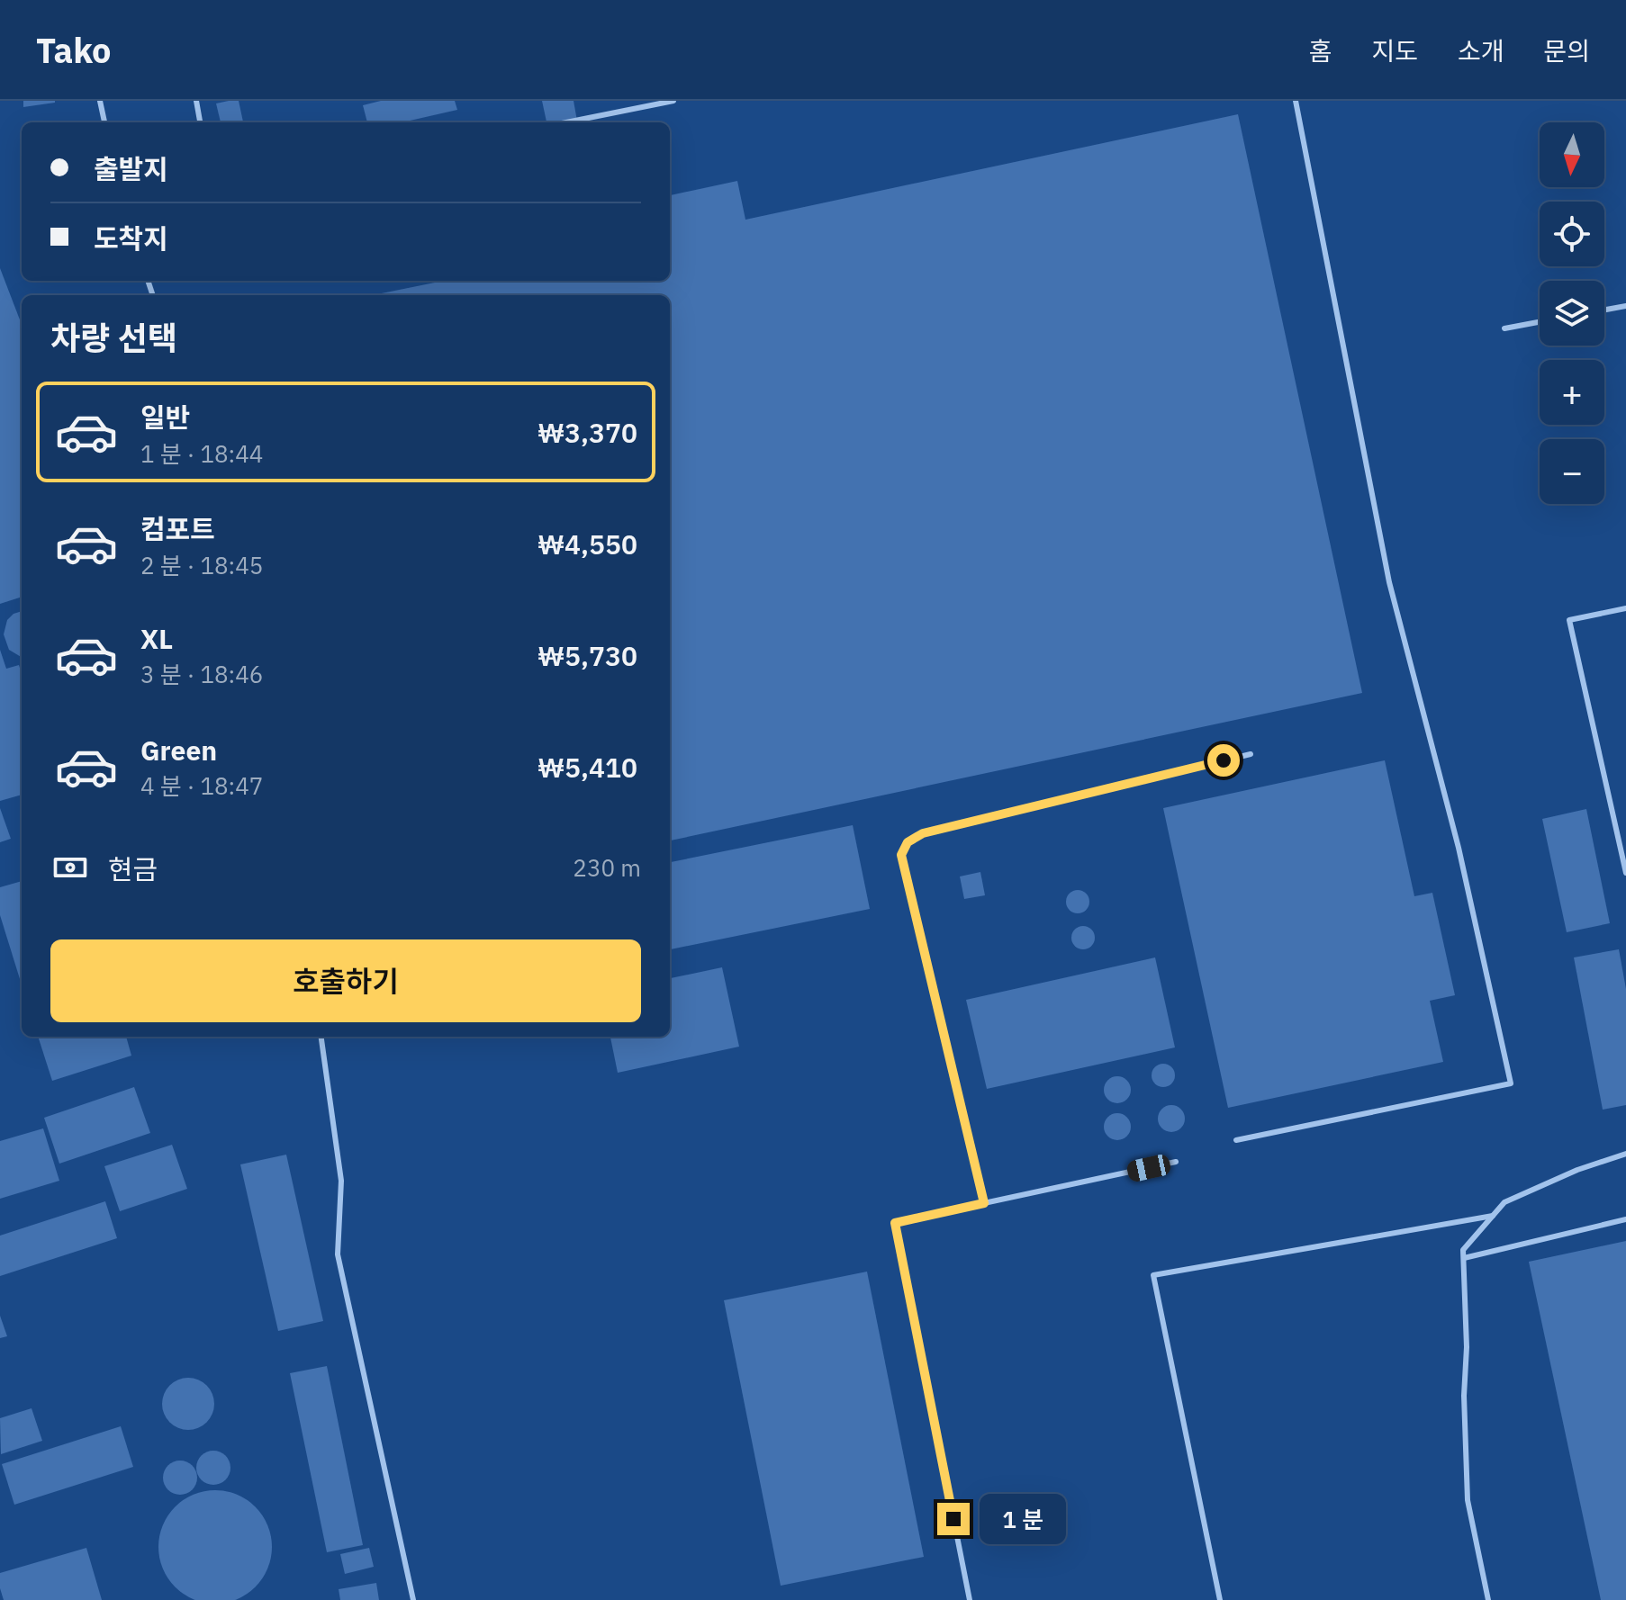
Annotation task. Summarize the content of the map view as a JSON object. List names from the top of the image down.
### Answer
{
  "north": "bottom",
  "page": {
    "header": "Tako",
    "nav": [
      "홈",
      "지도",
      "소개",
      "문의"
    ],
    "map_buttons": ["+", "−"],
    "banner": ["출발지", "도착지"],
    "heading": "차량 선택",
    "list": [
      {
        "name": "일반",
        "note": "1 분 · 18:44",
        "value": "₩3,370"
      },
      {
        "name": "컴포트",
        "note": "2 분 · 18:45",
        "value": "₩4,550"
      },
      {
        "name": "XL",
        "note": "3 분 · 18:46",
        "value": "₩5,730"
      },
      {
        "name": "Green",
        "note": "4 분 · 18:47",
        "value": "₩5,410"
      }
    ],
    "pay": ["현금", "230 m"],
    "buttons": "호출하기",
    "bubble": "1 분"
  }
}
